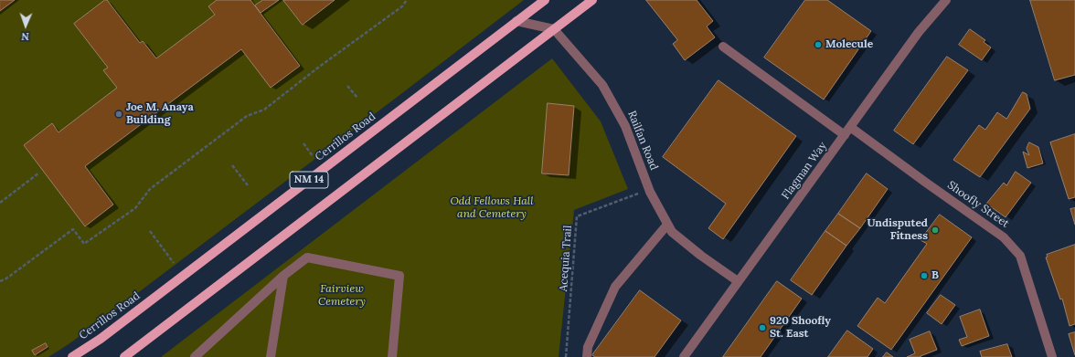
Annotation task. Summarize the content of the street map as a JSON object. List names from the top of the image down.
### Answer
{
  "streets": {
    "main road": ["Cerrillos Road", "NM 14"],
    "street": ["Railfan Road", "Flagman Way", "Shoofly Street"],
    "path": ["Acequia Trail"]
  },
  "crossings": [
    ["Railfan Road", "Flagman Way"],
    ["Railfan Road", "NM 14"],
    ["Railfan Road", "Acequia Trail"],
    ["Flagman Way", "Shoofly Street"]
  ],
  "parks": ["Odd Fellows Hall and Cemetery", "Fairview Cemetery"],
  "places": [
    "Molecule",
    "Joe M. Anaya Building",
    "Undisputed Fitness",
    "B",
    "920 Shoofly St. East"
  ],
  "north": "bottom"
}
